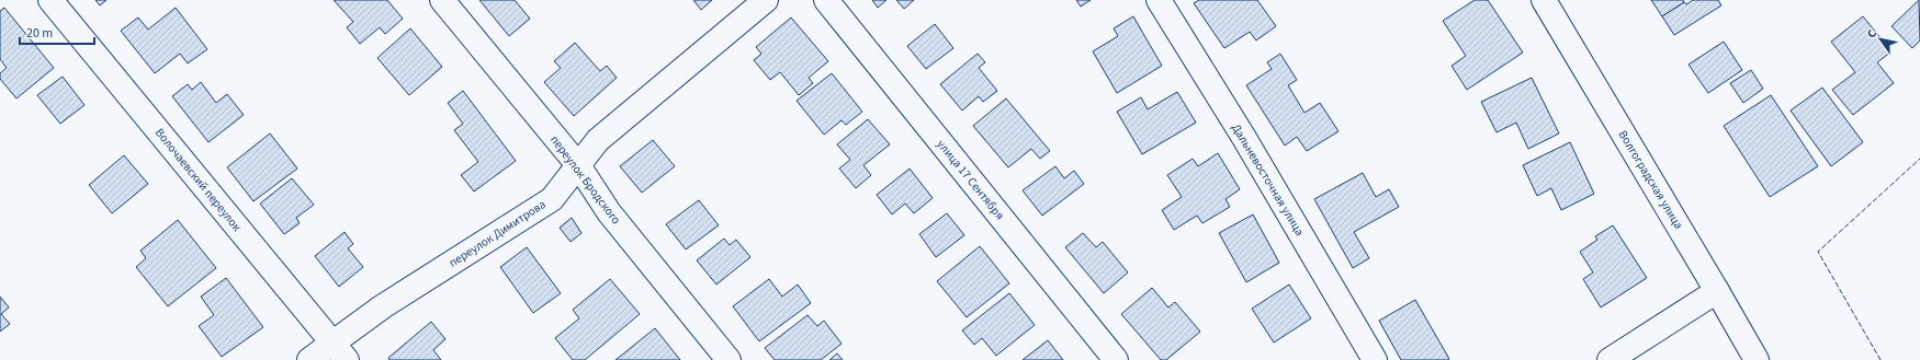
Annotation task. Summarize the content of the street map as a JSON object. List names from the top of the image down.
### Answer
{
  "streets": {
    "street": [
      "Волочаевский переулок",
      "переулок Бродского",
      "улица 17 Сентября",
      "Дальневосточная улица",
      "Волгоградская улица",
      "переулок Димитрова"
    ]
  },
  "crossings": [
    ["Волочаевский переулок", "переулок Димитрова"],
    ["переулок Бродского", "переулок Димитрова"]
  ],
  "scale_bar": "20 m",
  "north": "top left"
}
